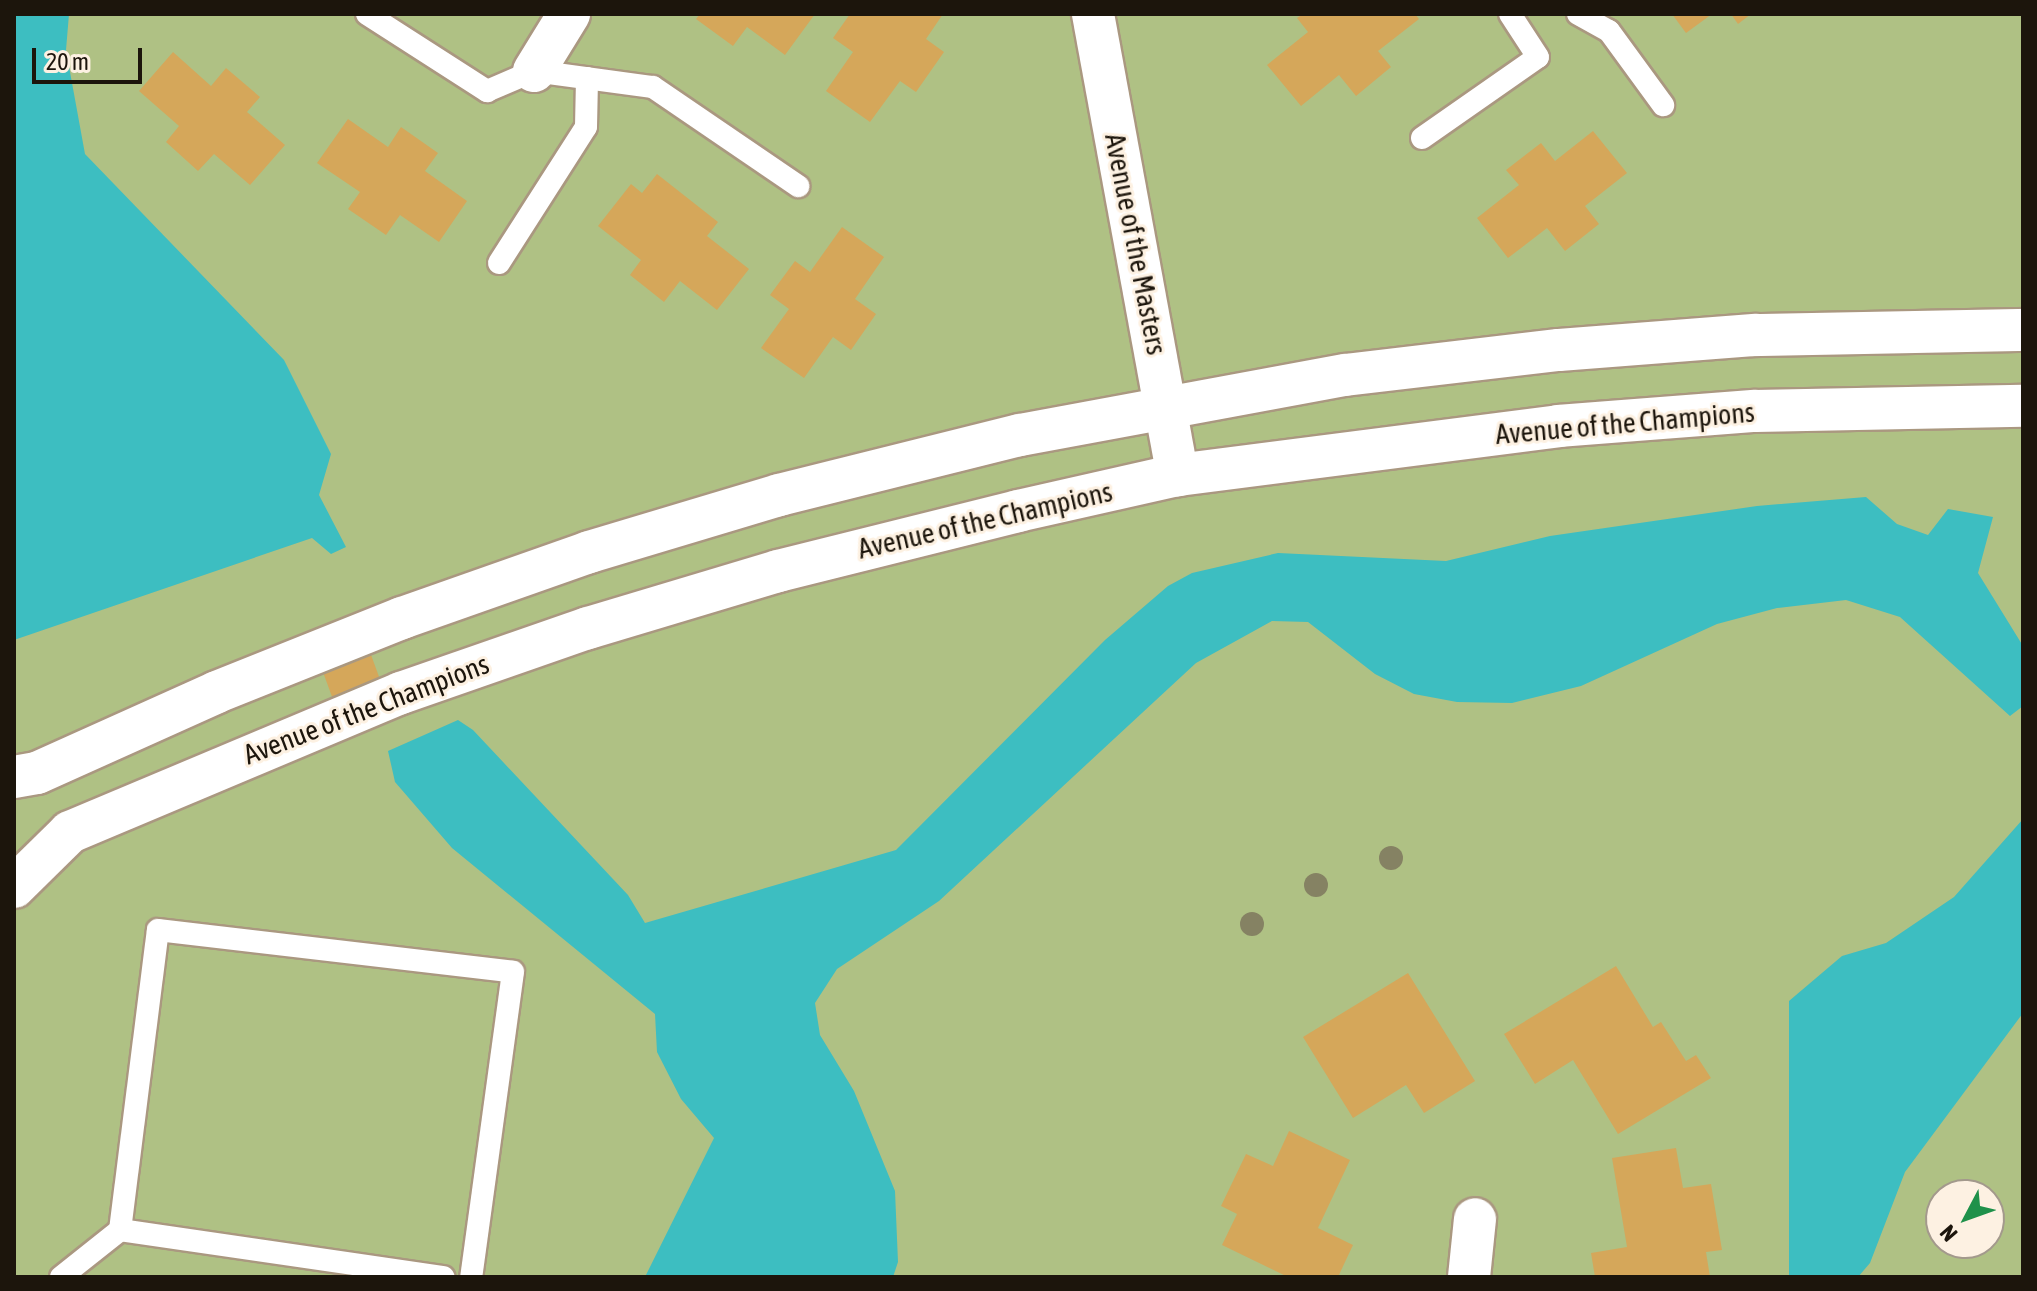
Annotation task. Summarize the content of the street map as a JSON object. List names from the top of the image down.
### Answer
{
  "streets": {
    "street": ["Avenue of the Masters", "Avenue of the Champions"]
  },
  "crossings": [
    ["Avenue of the Masters", "Avenue of the Champions"]
  ],
  "scale_bar": "20 m",
  "north": "bottom left"
}
